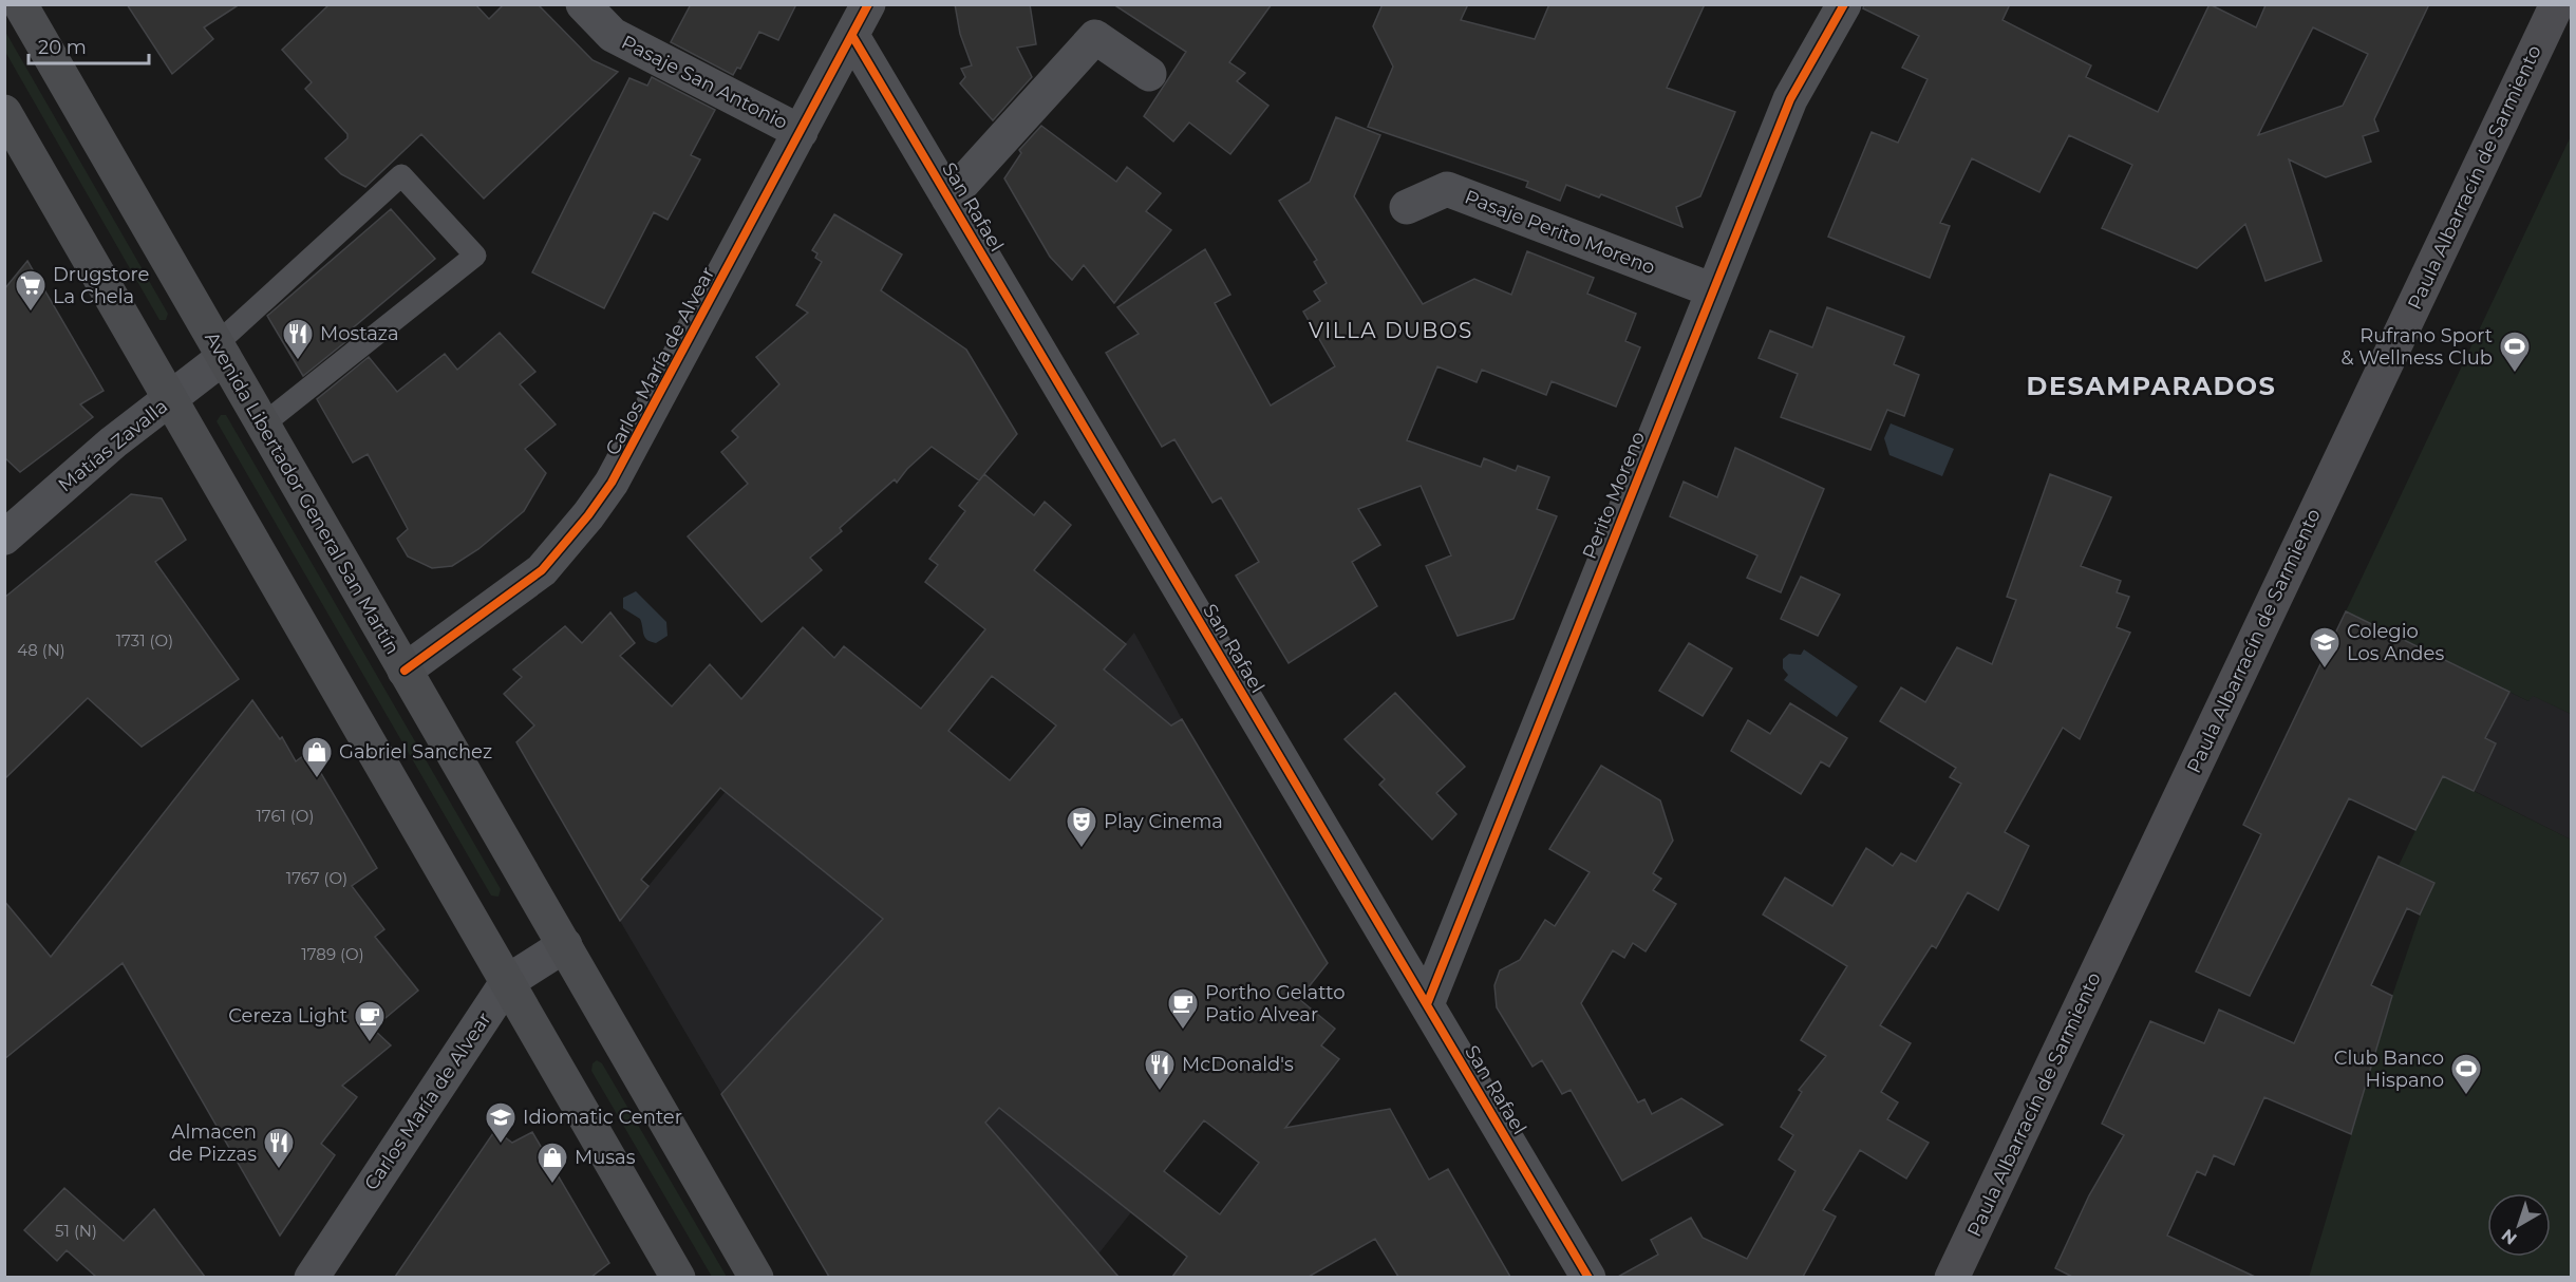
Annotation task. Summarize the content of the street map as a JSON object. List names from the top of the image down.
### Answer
{
  "streets": {
    "main road": ["Paula Albarracín de Sarmiento", "Avenida Libertador General San Martín"],
    "street": [
      "Pasaje San Antonio",
      "San Rafael",
      "Pasaje Perito Moreno",
      "Carlos María de Alvear",
      "Matías Zavalla",
      "Perito Moreno"
    ]
  },
  "crossings": [
    ["Pasaje San Antonio", "Carlos María de Alvear"],
    ["San Rafael", "Carlos María de Alvear"],
    ["San Rafael", "Perito Moreno"],
    ["Pasaje Perito Moreno", "Perito Moreno"],
    ["Carlos María de Alvear", "Avenida Libertador General San Martín"],
    ["Matías Zavalla", "Avenida Libertador General San Martín"]
  ],
  "districts": ["VILLA DUBOS", "DESAMPARADOS"],
  "places": {
    "supermarket": ["Drugstore La Chela"],
    "restaurant": ["Mostaza", "McDonald's", "Almacen de Pizzas"],
    "sports": ["Rufrano Sport & Wellness Club", "Club Banco Hispano"],
    "school or university": ["Colegio Los Andes", "Idiomatic Center"],
    "shop": ["Gabriel Sanchez", "Musas"],
    "theatre": ["Play Cinema"],
    "cafe": ["Portho Gelatto Patio Alvear", "Cereza Light"]
  },
  "house_numbers": [
    "1731 (O)",
    "48 (N)",
    "1761 (O)",
    "1767 (O)",
    "1789 (O)",
    "51 (N)"
  ],
  "scale_bar": "20 m",
  "north": "bottom left"
}
